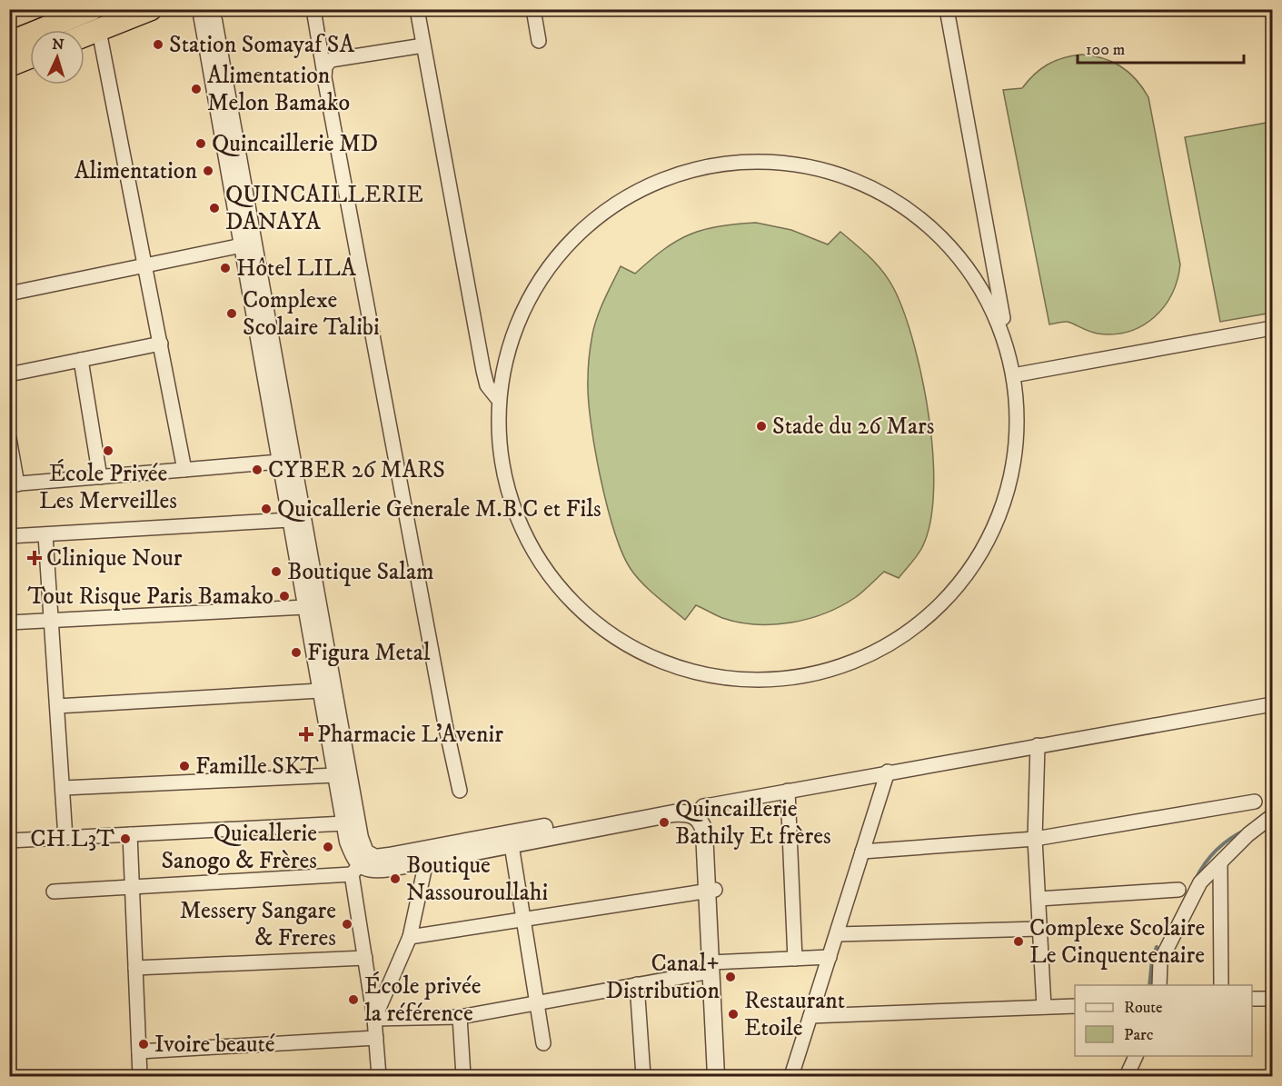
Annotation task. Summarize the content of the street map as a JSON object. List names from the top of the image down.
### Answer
{
  "places": {
    "other": [
      "Station Somayaf SA",
      "Alimentation Melon Bamako",
      "Quincaillerie MD",
      "Alimentation",
      "QUINCAILLERIE DANAYA",
      "Hôtel LILA",
      "Complexe Scolaire Talibi",
      "Stade du 26 Mars",
      "École Privée Les Merveilles",
      "CYBER 26 MARS",
      "Quicallerie Generale M.B.C et Fils",
      "Boutique Salam",
      "Tout Risque Paris Bamako",
      "Figura Metal",
      "Famille SKT",
      "Quincaillerie Bathily Et frères",
      "CH L3T",
      "Quicallerie Sanogo & Frères",
      "Boutique Nassouroullahi",
      "Messery Sangare & Freres",
      "Complexe Scolaire Le Cinquentenaire",
      "Canal+ Distribution",
      "École privée la référence",
      "Restaurant Etoile",
      "Ivoire beauté"
    ],
    "health": ["Clinique Nour", "Pharmacie L'Avenir"]
  },
  "legend": ["Route", "Parc"],
  "scale_bar": "100 m",
  "north": "top"
}
